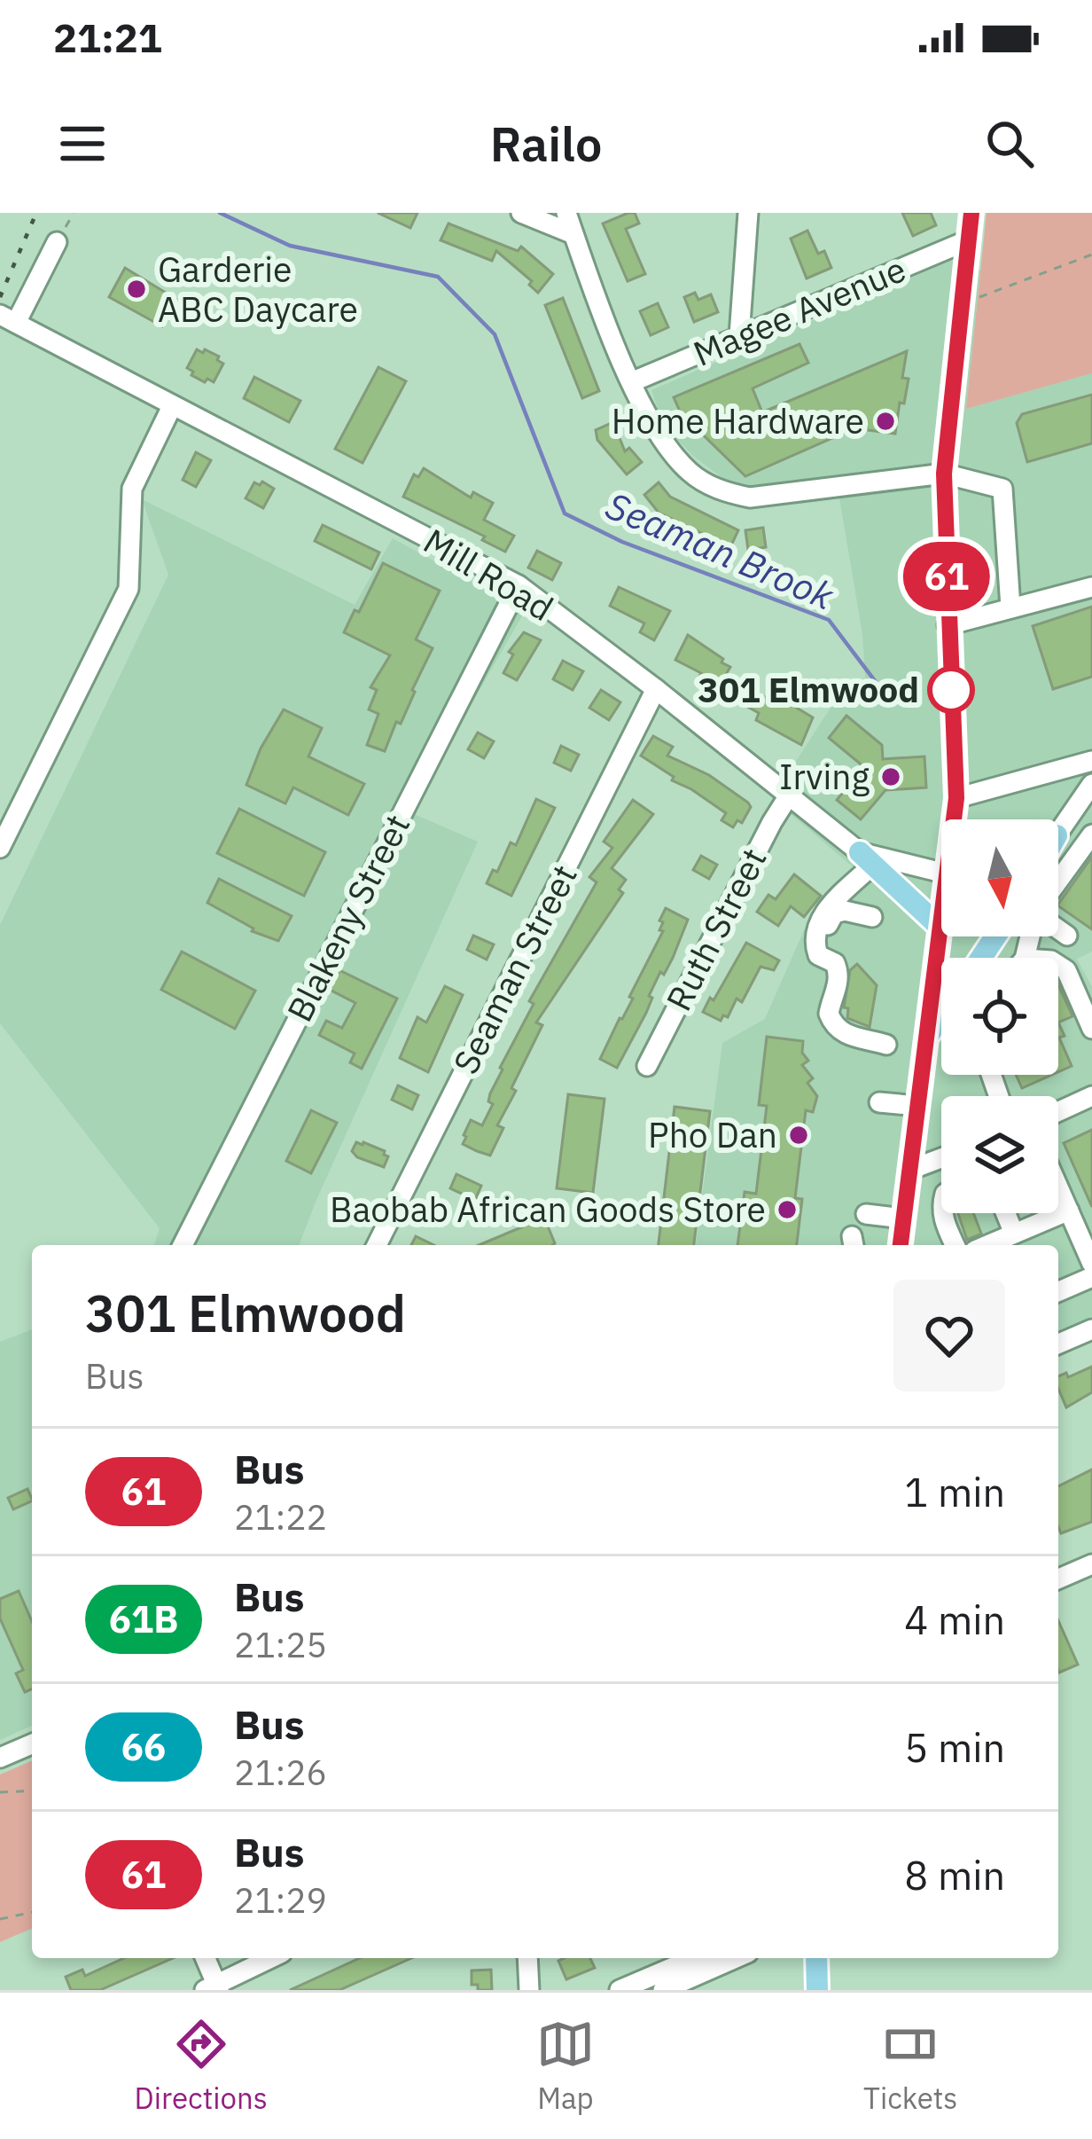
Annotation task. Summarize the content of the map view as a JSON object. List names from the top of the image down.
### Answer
{
  "streets": {
    "street": [
      "Magee Avenue",
      "Mill Road",
      "Blakeny Street",
      "Ruth Street",
      "Seaman Street"
    ]
  },
  "crossings": [
    ["Mill Road", "Blakeny Street"],
    ["Mill Road", "Ruth Street"],
    ["Mill Road", "Seaman Street"]
  ],
  "water": ["Seaman Brook"],
  "places": [
    "Garderie ABC Daycare",
    "Home Hardware",
    "301 Elmwood",
    "Irving",
    "Pho Dan",
    "Baobab African Goods Store"
  ],
  "lines": ["bus line 61"],
  "north": "bottom",
  "page": {
    "status": "21:21",
    "header": "Railo",
    "on_map": "61",
    "heading": ["301 Elmwood", "Bus"],
    "list": [
      {
        "mark": "61",
        "name": "Bus",
        "note": "21:22",
        "value": "1 min"
      },
      {
        "mark": "61B",
        "name": "Bus",
        "note": "21:25",
        "value": "4 min"
      },
      {
        "mark": "66",
        "name": "Bus",
        "note": "21:26",
        "value": "5 min"
      },
      {
        "mark": "61",
        "name": "Bus",
        "note": "21:29",
        "value": "8 min"
      }
    ],
    "tabs": ["Directions", "Map", "Tickets"]
  }
}
